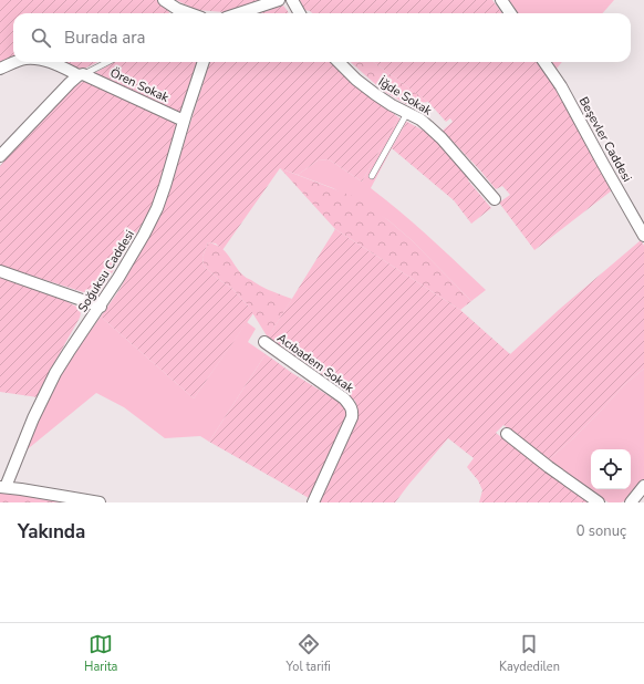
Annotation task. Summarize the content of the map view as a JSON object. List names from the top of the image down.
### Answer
{
  "streets": {
    "street": [
      "Ören Sokak",
      "İğde Sokak",
      "Beşevler Caddesi",
      "Soğuksu Caddesi",
      "Acıbadem Sokak"
    ]
  },
  "crossings": [
    ["Ören Sokak", "Soğuksu Caddesi"]
  ],
  "page": {
    "search": "Burada ara",
    "heading": ["Yakında", "0 sonuç"],
    "nav": ["Harita", "Yol tarifi", "Kaydedilen"]
  }
}
